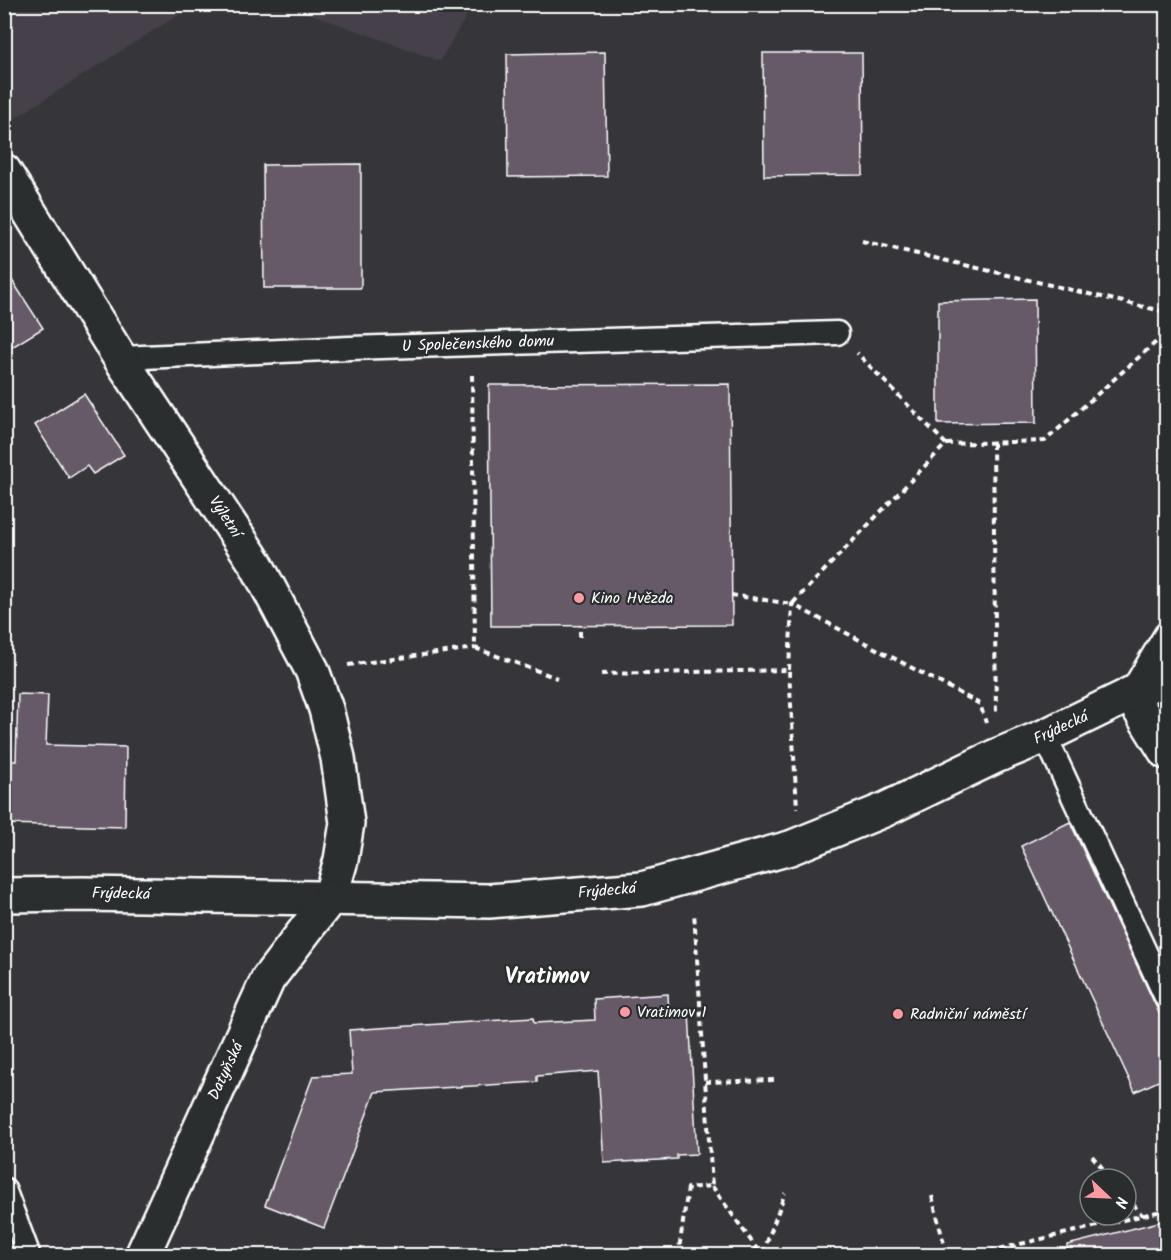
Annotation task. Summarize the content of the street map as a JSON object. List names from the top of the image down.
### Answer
{
  "streets": {
    "main road": ["Výletní", "Frýdecká", "Datyňská"],
    "lane": ["U Společenského domu"]
  },
  "crossings": [
    ["U Společenského domu", "Výletní"],
    ["Výletní", "Frýdecká"],
    ["Výletní", "Datyňská"],
    ["Frýdecká", "Datyňská"]
  ],
  "districts": ["Vratimov"],
  "places": ["Kino Hvězda", "Vratimov 1", "Radniční náměstí"],
  "north": "bottom right"
}
